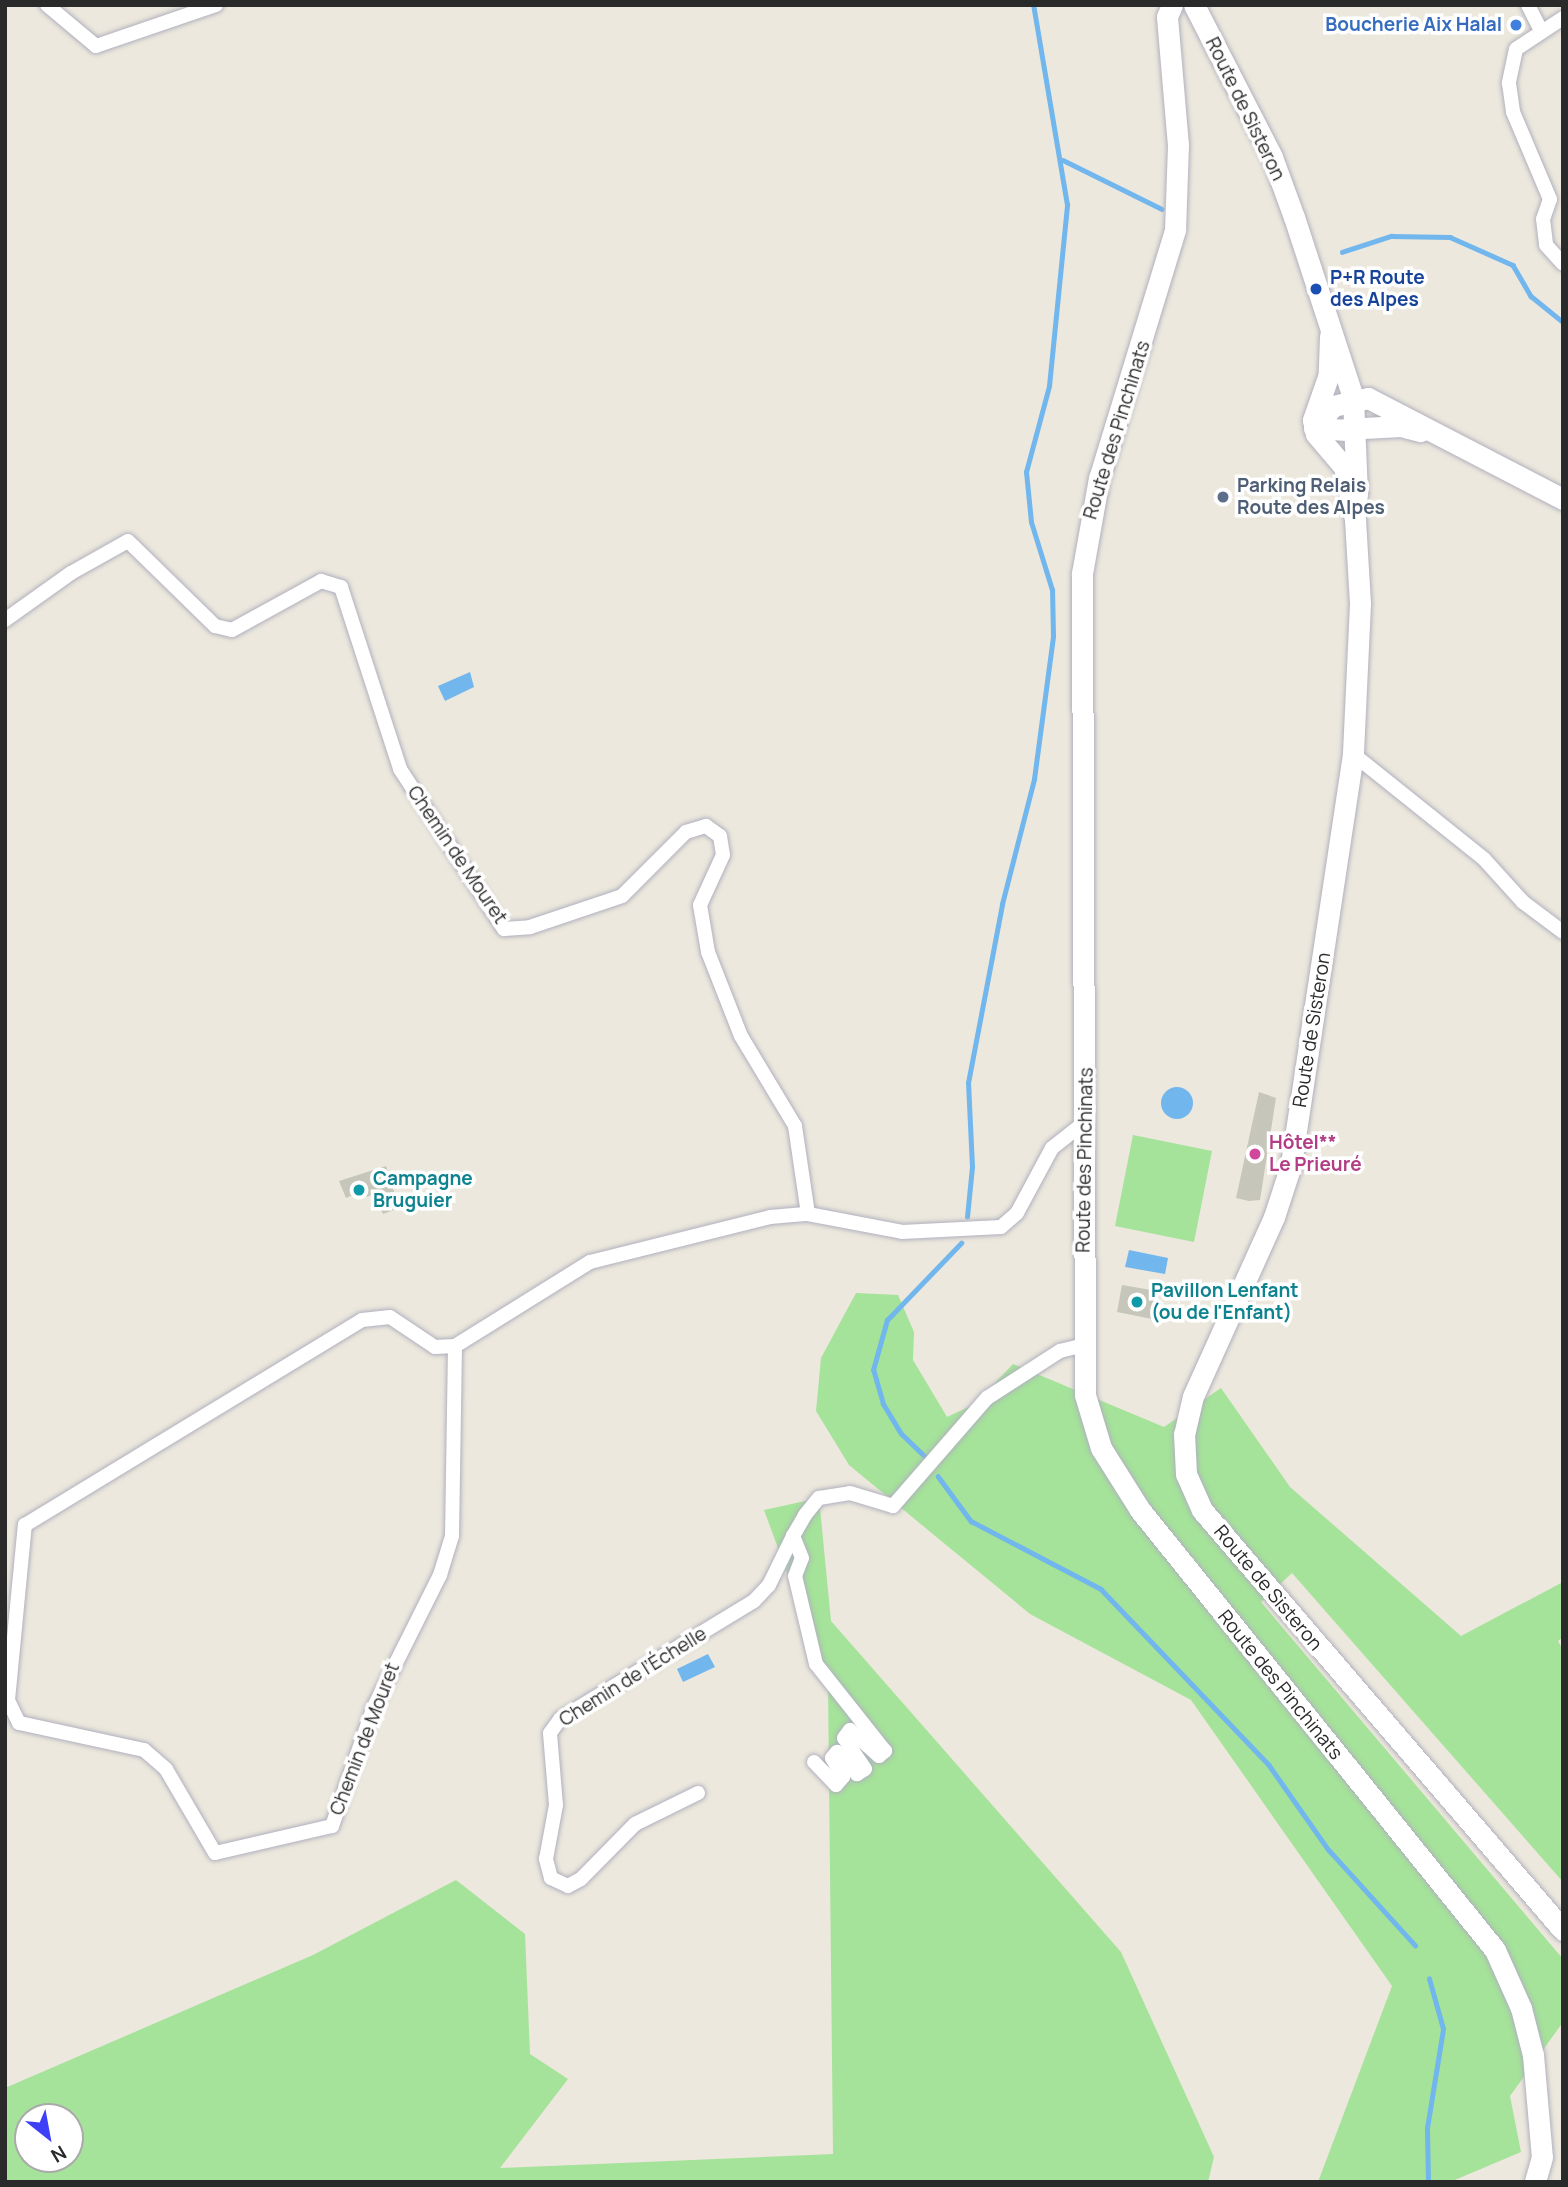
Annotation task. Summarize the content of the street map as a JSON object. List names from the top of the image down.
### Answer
{
  "streets": {
    "street": [
      "Route de Sisteron",
      "Route des Pinchinats",
      "Chemin de Mouret",
      "Chemin de l’Échelle"
    ]
  },
  "crossings": [
    ["Route des Pinchinats", "Chemin de l’Échelle"]
  ],
  "places": [
    "Boucherie Aix Halal",
    "P+R Route des Alpes",
    "Parking Relais Route des Alpes",
    "Hôtel** Le Prieuré",
    "Campagne Bruguier",
    "Pavillon Lenfant (ou de l'Enfant)"
  ],
  "north": "bottom right"
}
